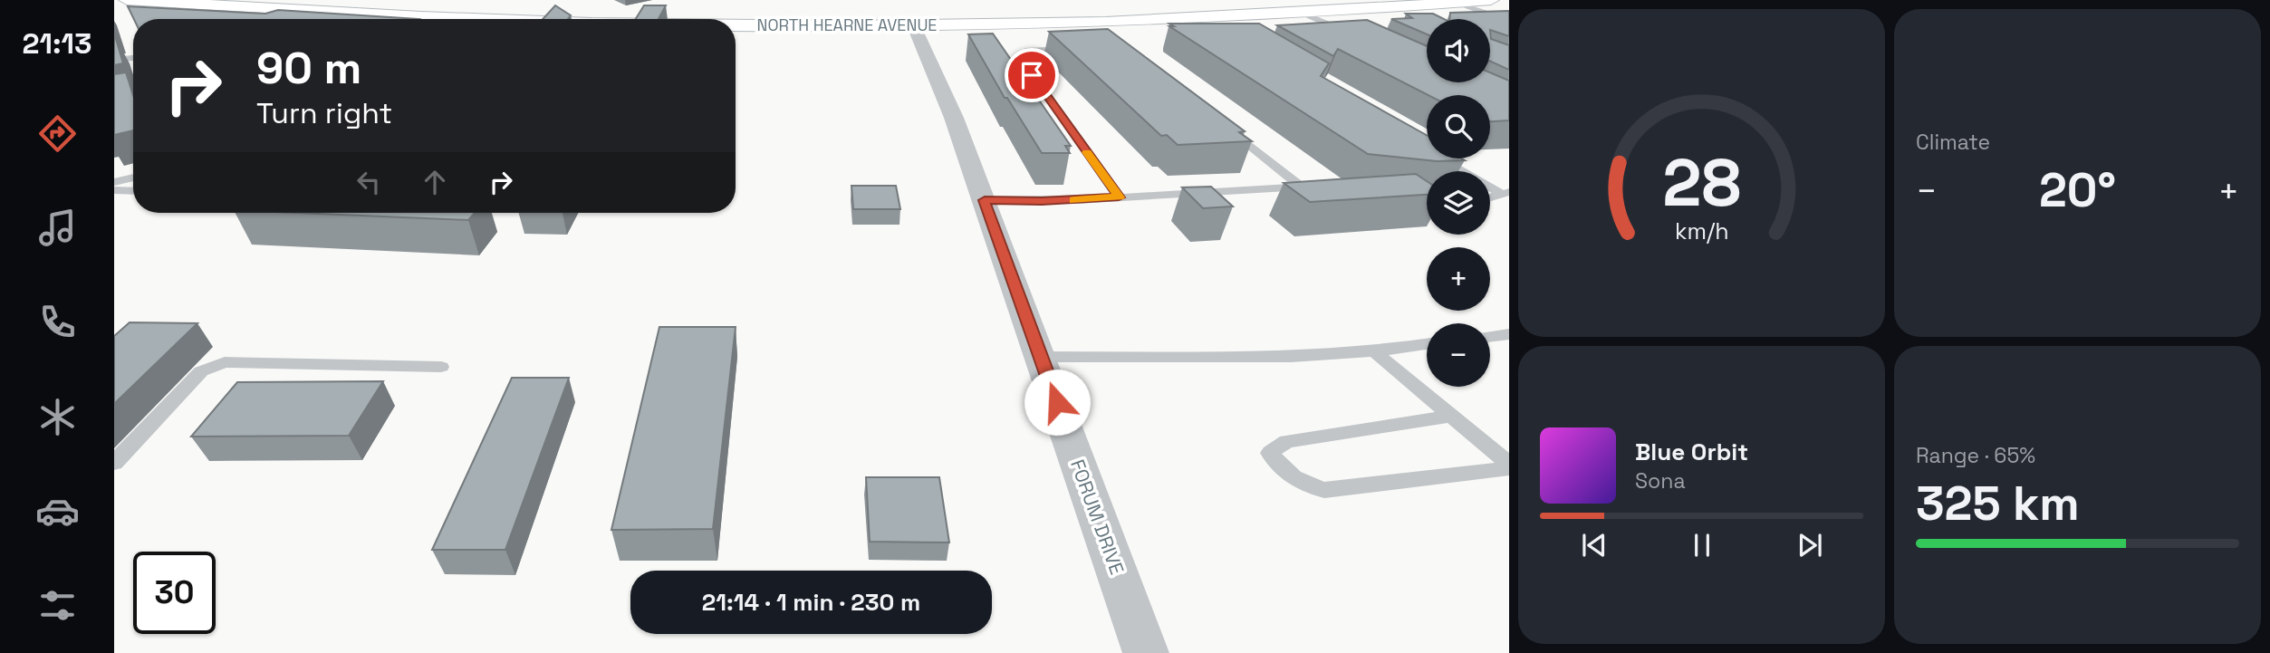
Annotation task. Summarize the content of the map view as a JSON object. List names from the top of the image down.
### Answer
{
  "streets": {
    "main road": ["NORTH HEARNE AVENUE"],
    "street": ["FORUM DRIVE"]
  },
  "crossings": [
    ["NORTH HEARNE AVENUE", "FORUM DRIVE"]
  ],
  "page": {
    "tabs": "21:13",
    "tile": [
      "Climate",
      ["Range · 65%", "325 km"]
    ],
    "map_buttons": ["+", "−"],
    "turn": ["90 m", "Turn right"],
    "heat": ["−", "20°", "+"],
    "song": ["Blue Orbit", "Sona"],
    "limit": "30",
    "trip": "21:14 · 1 min · 230 m",
    "gauge": ["28", "km/h"]
  }
}
